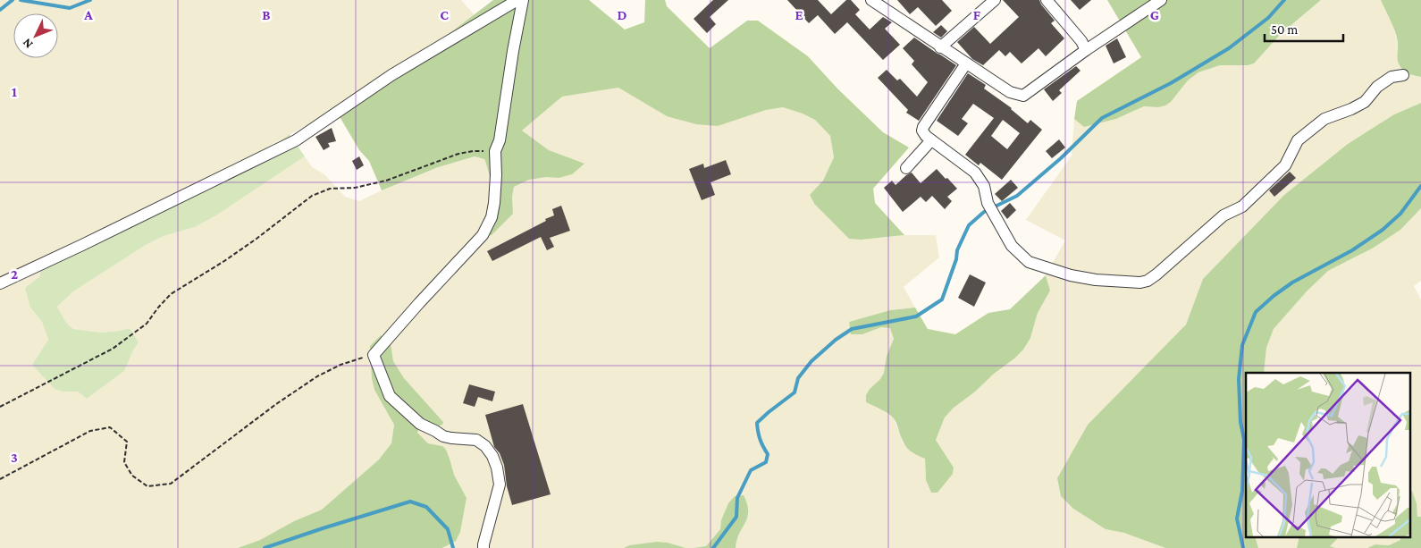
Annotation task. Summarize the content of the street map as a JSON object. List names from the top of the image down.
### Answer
{
  "scale_bar": "50 m",
  "north": "bottom left",
  "grid": {
    "columns": [
      "A",
      "B",
      "C",
      "D",
      "E",
      "F",
      "G"
    ],
    "rows": ["1", "2", "3"]
  }
}
